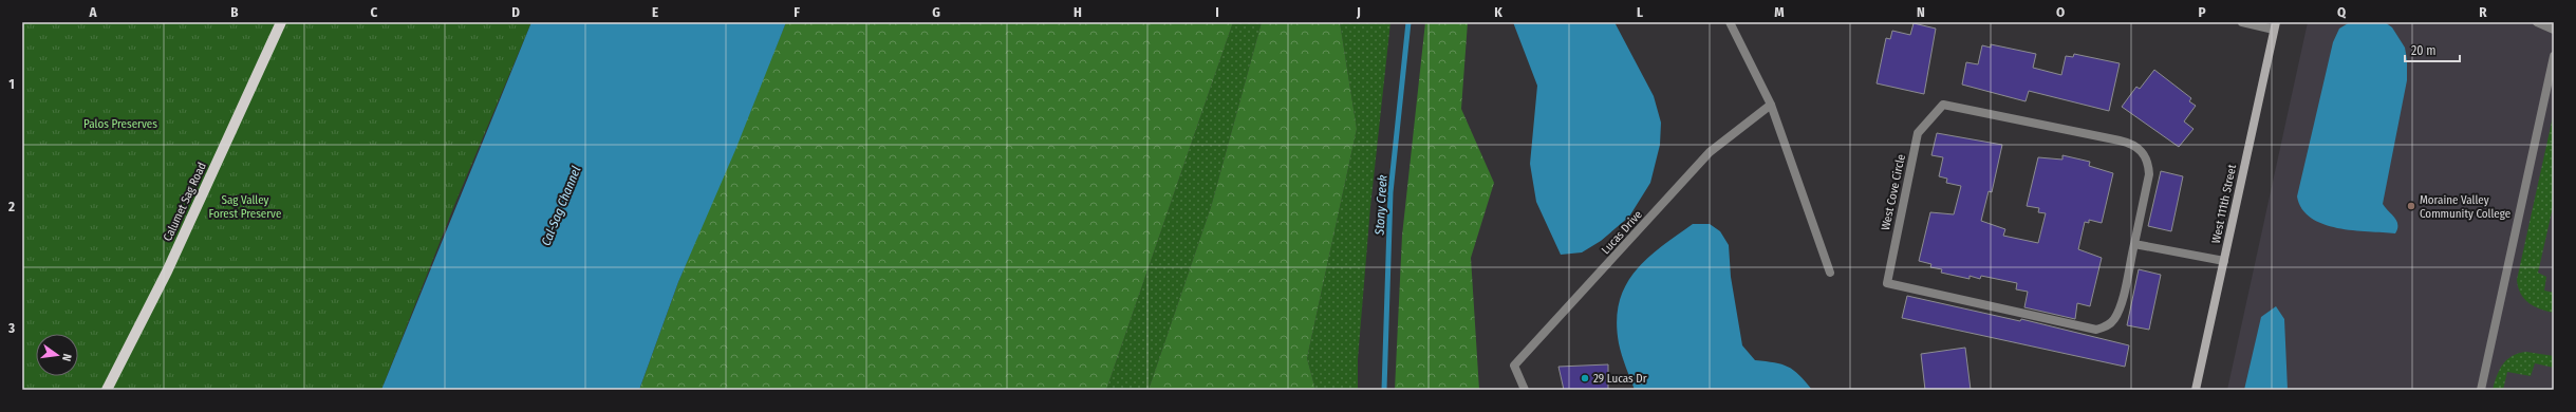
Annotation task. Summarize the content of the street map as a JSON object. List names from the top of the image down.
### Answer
{
  "streets": {
    "main road": ["Calumet Sag Road", "West 111th Street"],
    "street": ["West Cove Circle", "Lucas Drive"]
  },
  "water": ["Stony Creek", "Cal-Sag Channel"],
  "parks": ["Palos Preserves", "Sag Valley Forest Preserve"],
  "places": ["Moraine Valley Community College", "29 Lucas Dr"],
  "scale_bar": "20 m",
  "north": "right",
  "grid": {
    "columns": [
      "A",
      "B",
      "C",
      "D",
      "E",
      "F",
      "G",
      "H",
      "I",
      "J",
      "K",
      "L",
      "M",
      "N",
      "O",
      "P",
      "Q",
      "R"
    ],
    "rows": ["1", "2", "3"]
  }
}
